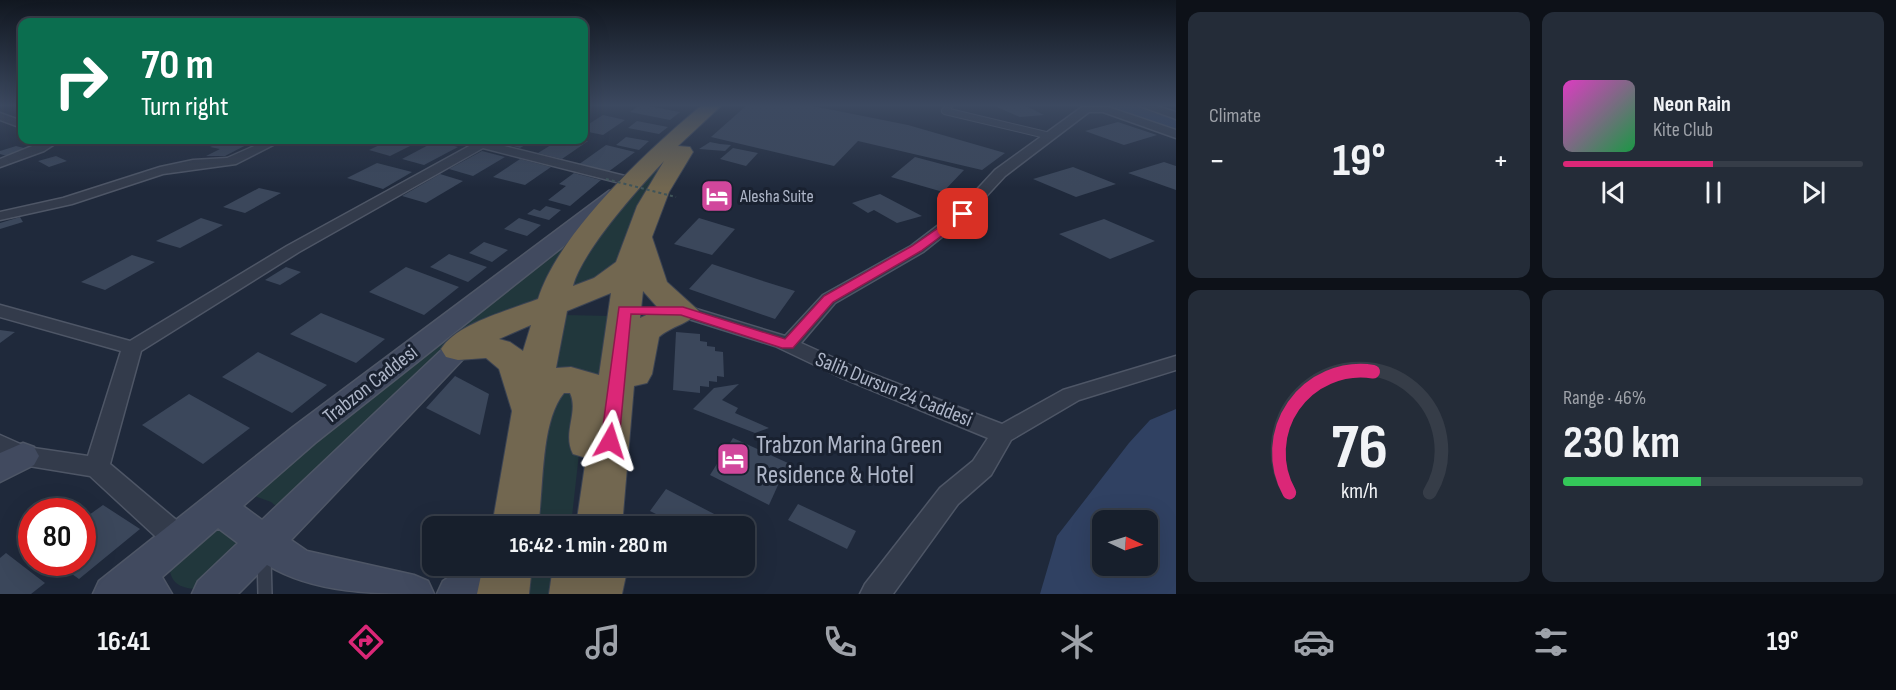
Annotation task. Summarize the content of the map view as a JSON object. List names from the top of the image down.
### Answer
{
  "streets": {
    "main road": ["Trabzon Caddesi"],
    "street": ["Salih Dursun 24 Caddesi"]
  },
  "places": {
    "hotel": ["Alesha Suite", "Trabzon Marina Green Residence & Hotel"]
  },
  "north": "right",
  "page": {
    "tile": [
      "Climate",
      ["Range · 46%", "230 km"]
    ],
    "turn": ["70 m", "Turn right"],
    "song": ["Neon Rain", "Kite Club"],
    "heat": ["−", "19°", "+"],
    "limit": "80",
    "trip": "16:42 · 1 min · 280 m",
    "tabs": ["16:41", "19°"],
    "gauge": ["76", "km/h"]
  }
}
